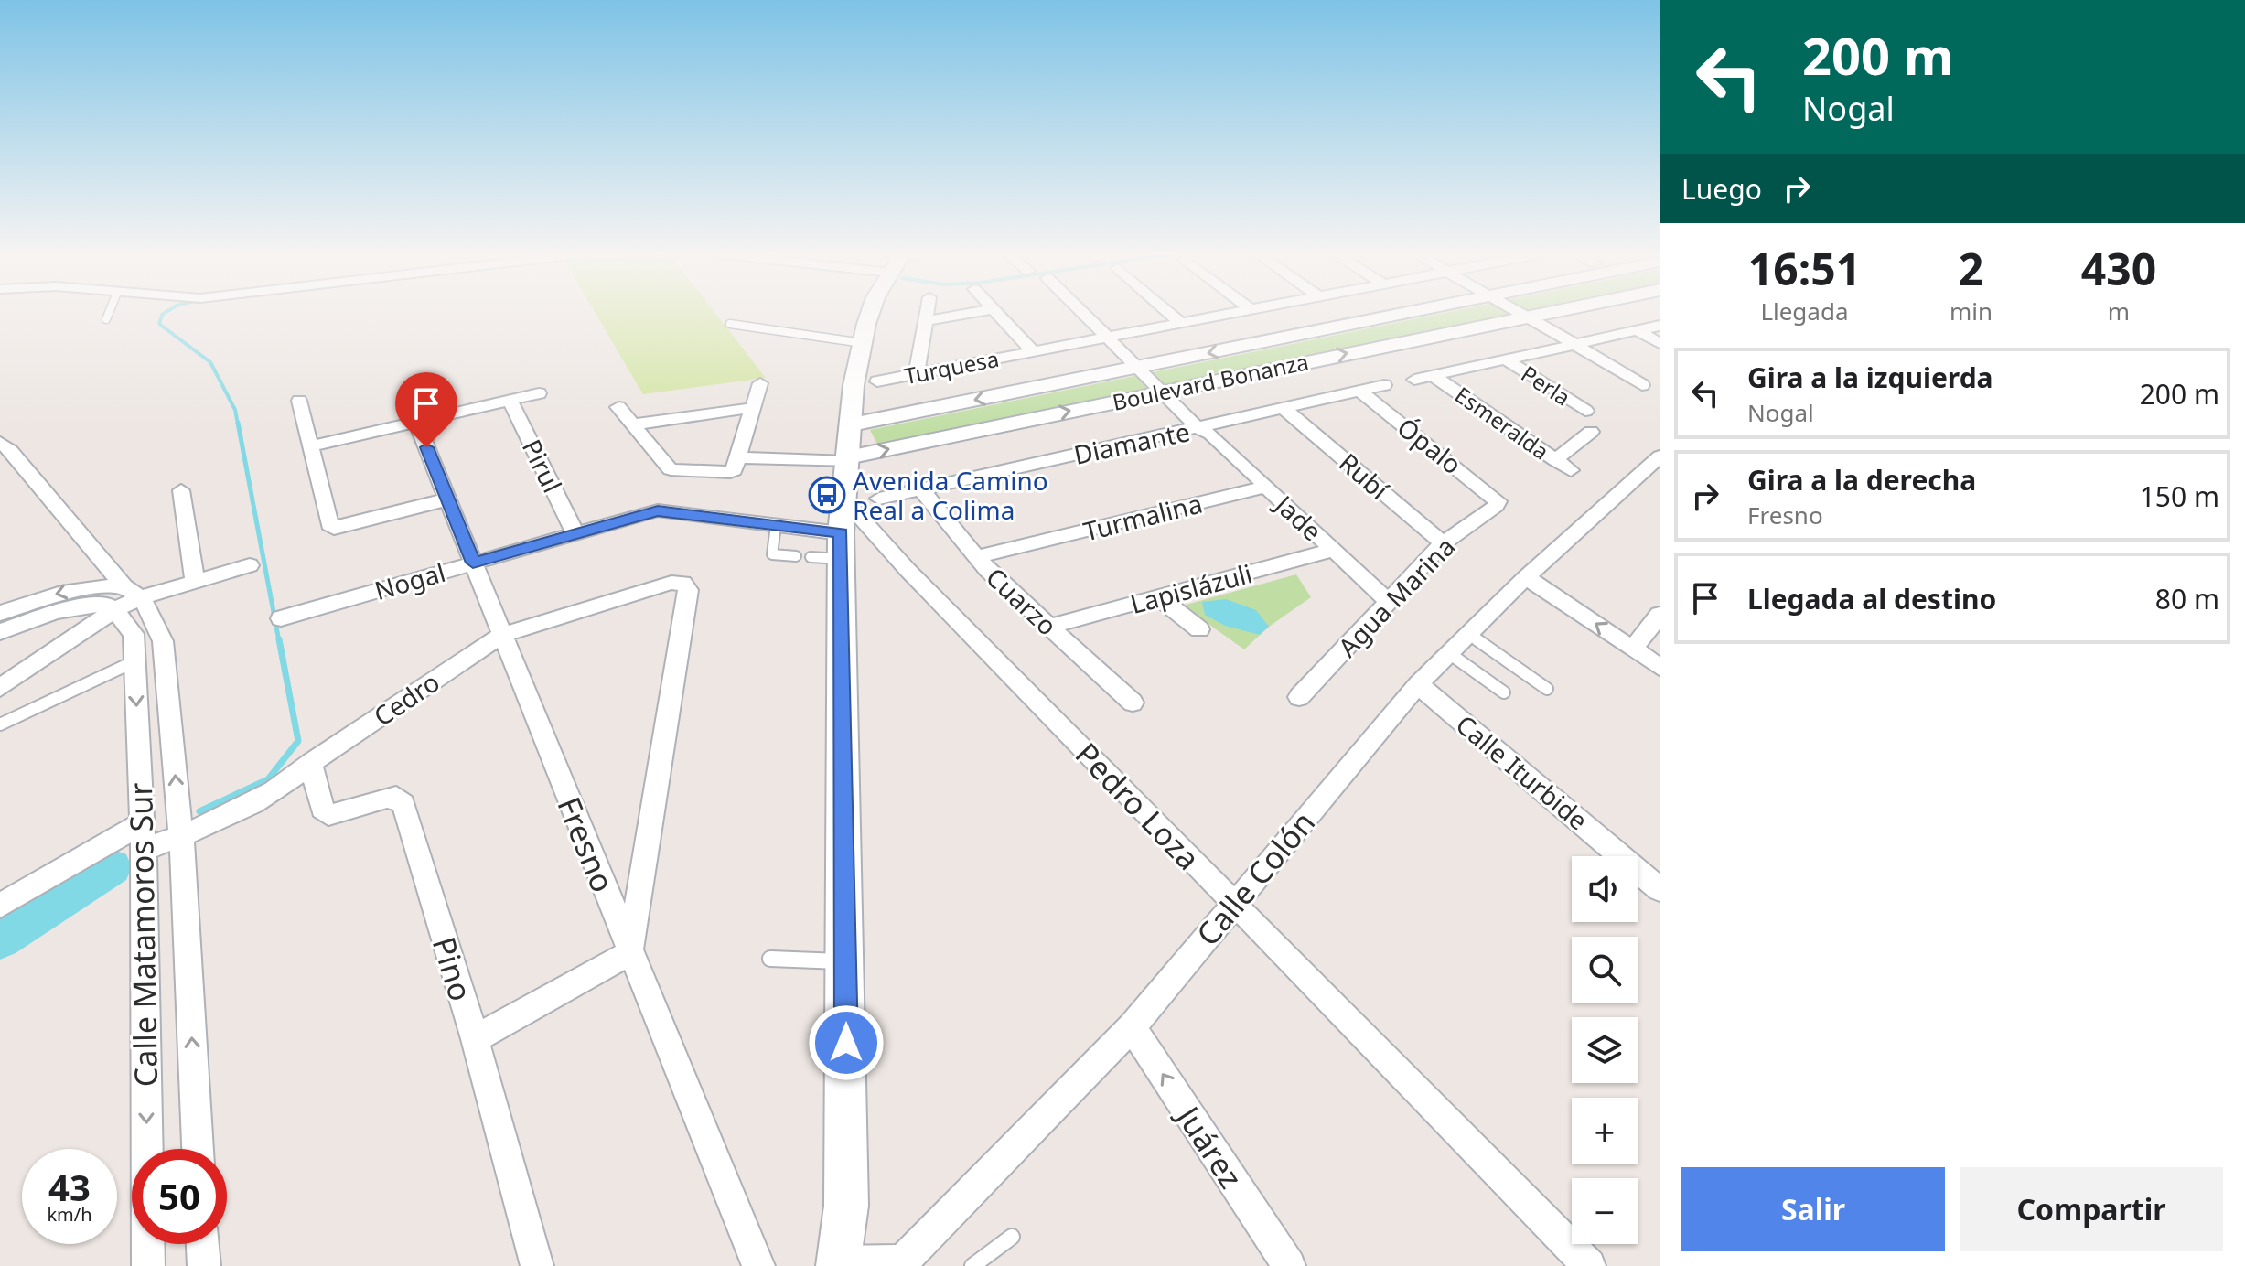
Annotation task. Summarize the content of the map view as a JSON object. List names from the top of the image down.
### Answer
{
  "streets": {
    "street": [
      "Turquesa",
      "Boulevard Bonanza",
      "Perla",
      "Esmeralda",
      "Diamante",
      "Ópalo",
      "Pirul",
      "Rubí",
      "Turmalina",
      "Jade",
      "Nogal",
      "Lapislázuli",
      "Agua Marina",
      "Cuarzo",
      "Cedro",
      "Calle Iturbide",
      "Pedro Loza",
      "Fresno",
      "Calle Colón",
      "Calle Matamoros Sur",
      "Pino",
      "Juárez"
    ]
  },
  "crossings": [
    ["Turquesa", "Jade"],
    ["Boulevard Bonanza", "Jade"],
    ["Diamante", "Ópalo"],
    ["Diamante", "Rubí"],
    ["Diamante", "Jade"],
    ["Diamante", "Cuarzo"],
    ["Ópalo", "Agua Marina"],
    ["Pirul", "Nogal"],
    ["Rubí", "Agua Marina"],
    ["Turmalina", "Jade"],
    ["Turmalina", "Cuarzo"],
    ["Jade", "Lapislázuli"],
    ["Jade", "Agua Marina"],
    ["Nogal", "Fresno"],
    ["Lapislázuli", "Cuarzo"],
    ["Cedro", "Fresno"],
    ["Cedro", "Calle Matamoros Sur"],
    ["Cedro", "Pino"],
    ["Calle Iturbide", "Calle Colón"],
    ["Pedro Loza", "Calle Colón"],
    ["Calle Colón", "Juárez"]
  ],
  "one_way": ["Juárez"],
  "places": {
    "bus stop": ["Avenida Camino Real a Colima"]
  },
  "page": {
    "turn": ["200 m", "Nogal"],
    "then": "Luego",
    "eta": [
      "16:51",
      "Llegada",
      "2",
      "min",
      "430",
      "m"
    ],
    "list": [
      {
        "name": "Gira a la izquierda",
        "note": "Nogal",
        "value": "200 m"
      },
      {
        "name": "Gira a la derecha",
        "note": "Fresno",
        "value": "150 m"
      },
      {
        "name": "Llegada al destino",
        "value": "80 m"
      }
    ],
    "map_buttons": ["+", "−"],
    "speed": "43 km/h",
    "limit": "50",
    "buttons": ["Salir", "Compartir"]
  }
}
